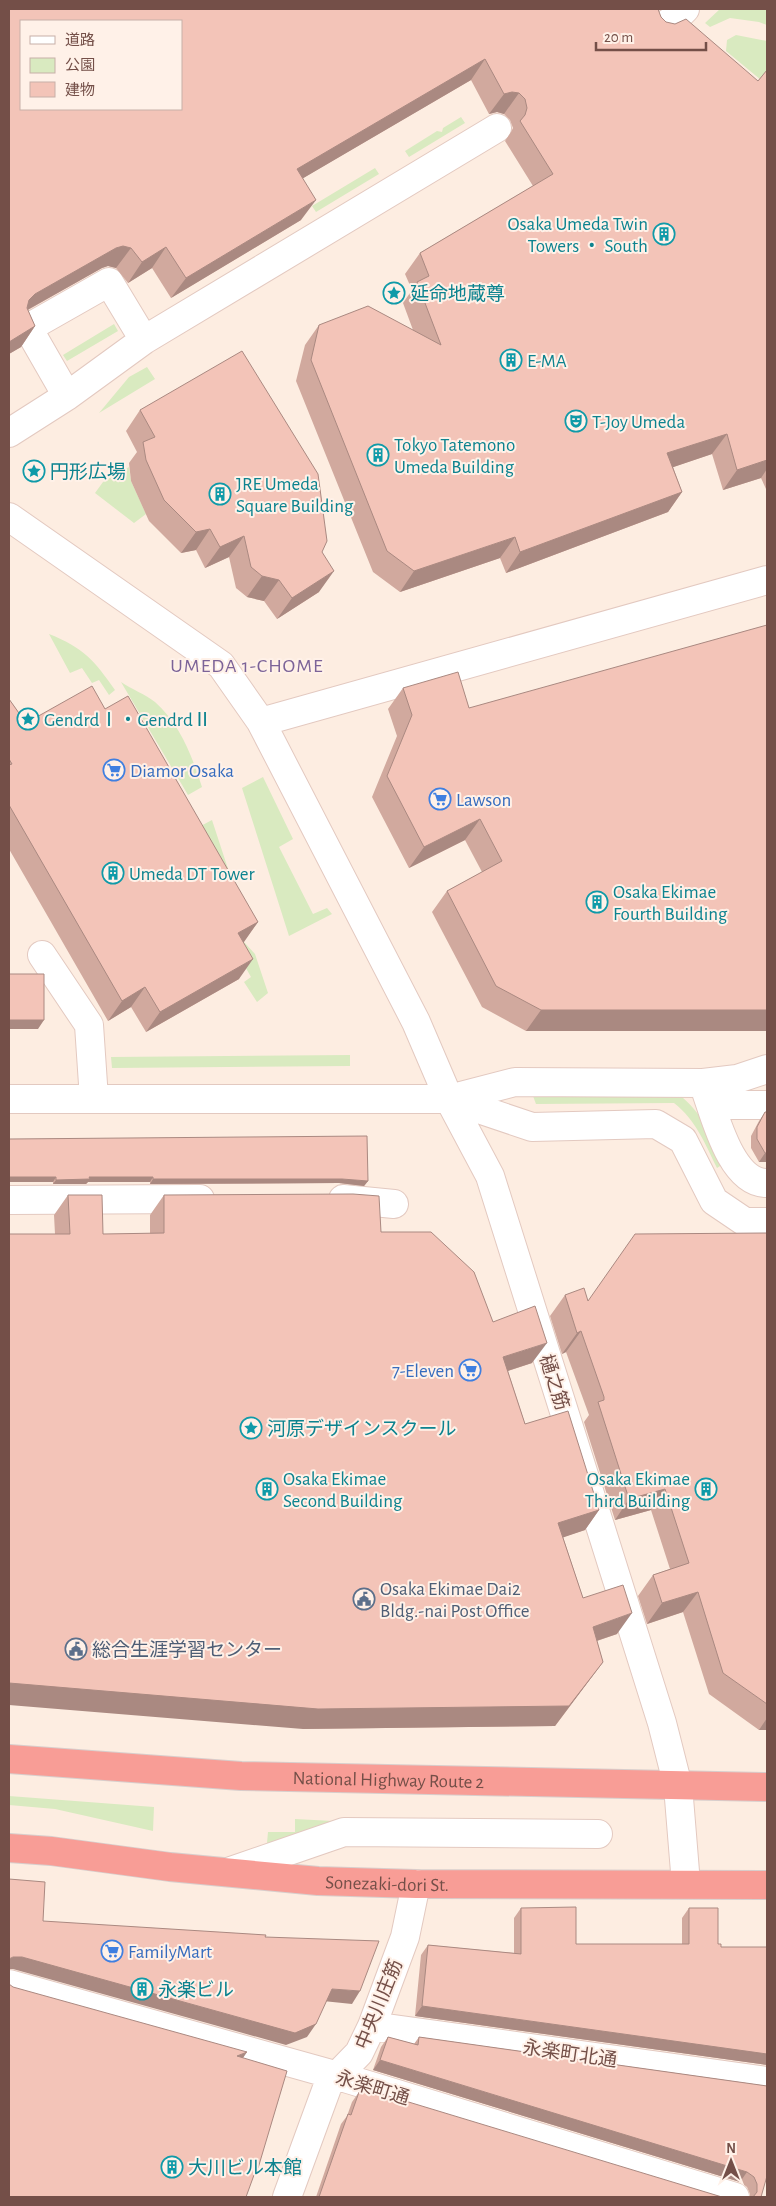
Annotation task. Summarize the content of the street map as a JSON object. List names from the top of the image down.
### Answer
{
  "streets": {
    "highway": ["National Highway Route 2", "Sonezaki-dori St."],
    "street": [
      "樋之筋",
      "中央川庄筋",
      "永楽町北通",
      "永楽町通"
    ]
  },
  "crossings": [
    ["樋之筋", "National Highway Route 2"],
    ["樋之筋", "Sonezaki-dori St."],
    ["Sonezaki-dori St.", "中央川庄筋"],
    ["中央川庄筋", "永楽町北通"],
    ["中央川庄筋", "永楽町通"]
  ],
  "districts": ["UMEDA 1-CHOME"],
  "places": {
    "building": [
      "Osaka Umeda Twin Towers ・ South",
      "E-MA",
      "Tokyo Tatemono Umeda Building",
      "JRE Umeda Square Building",
      "Umeda DT Tower",
      "Osaka Ekimae Fourth Building",
      "Osaka Ekimae Second Building",
      "Osaka Ekimae Third Building",
      "永楽ビル",
      "大川ビル本館"
    ],
    "place": [
      "延命地蔵尊",
      "円形広場",
      "GendrdⅠ・GendrdⅡ",
      "河原デザインスクール"
    ],
    "theatre": ["T-Joy Umeda"],
    "supermarket": [
      "Diamor Osaka",
      "Lawson",
      "7-Eleven",
      "FamilyMart"
    ],
    "public building": ["Osaka Ekimae Dai2 Bldg.-nai Post Office", "総合生涯学習センター"]
  },
  "legend": ["道路", "公園", "建物"],
  "scale_bar": "20 m",
  "north": "top"
}
